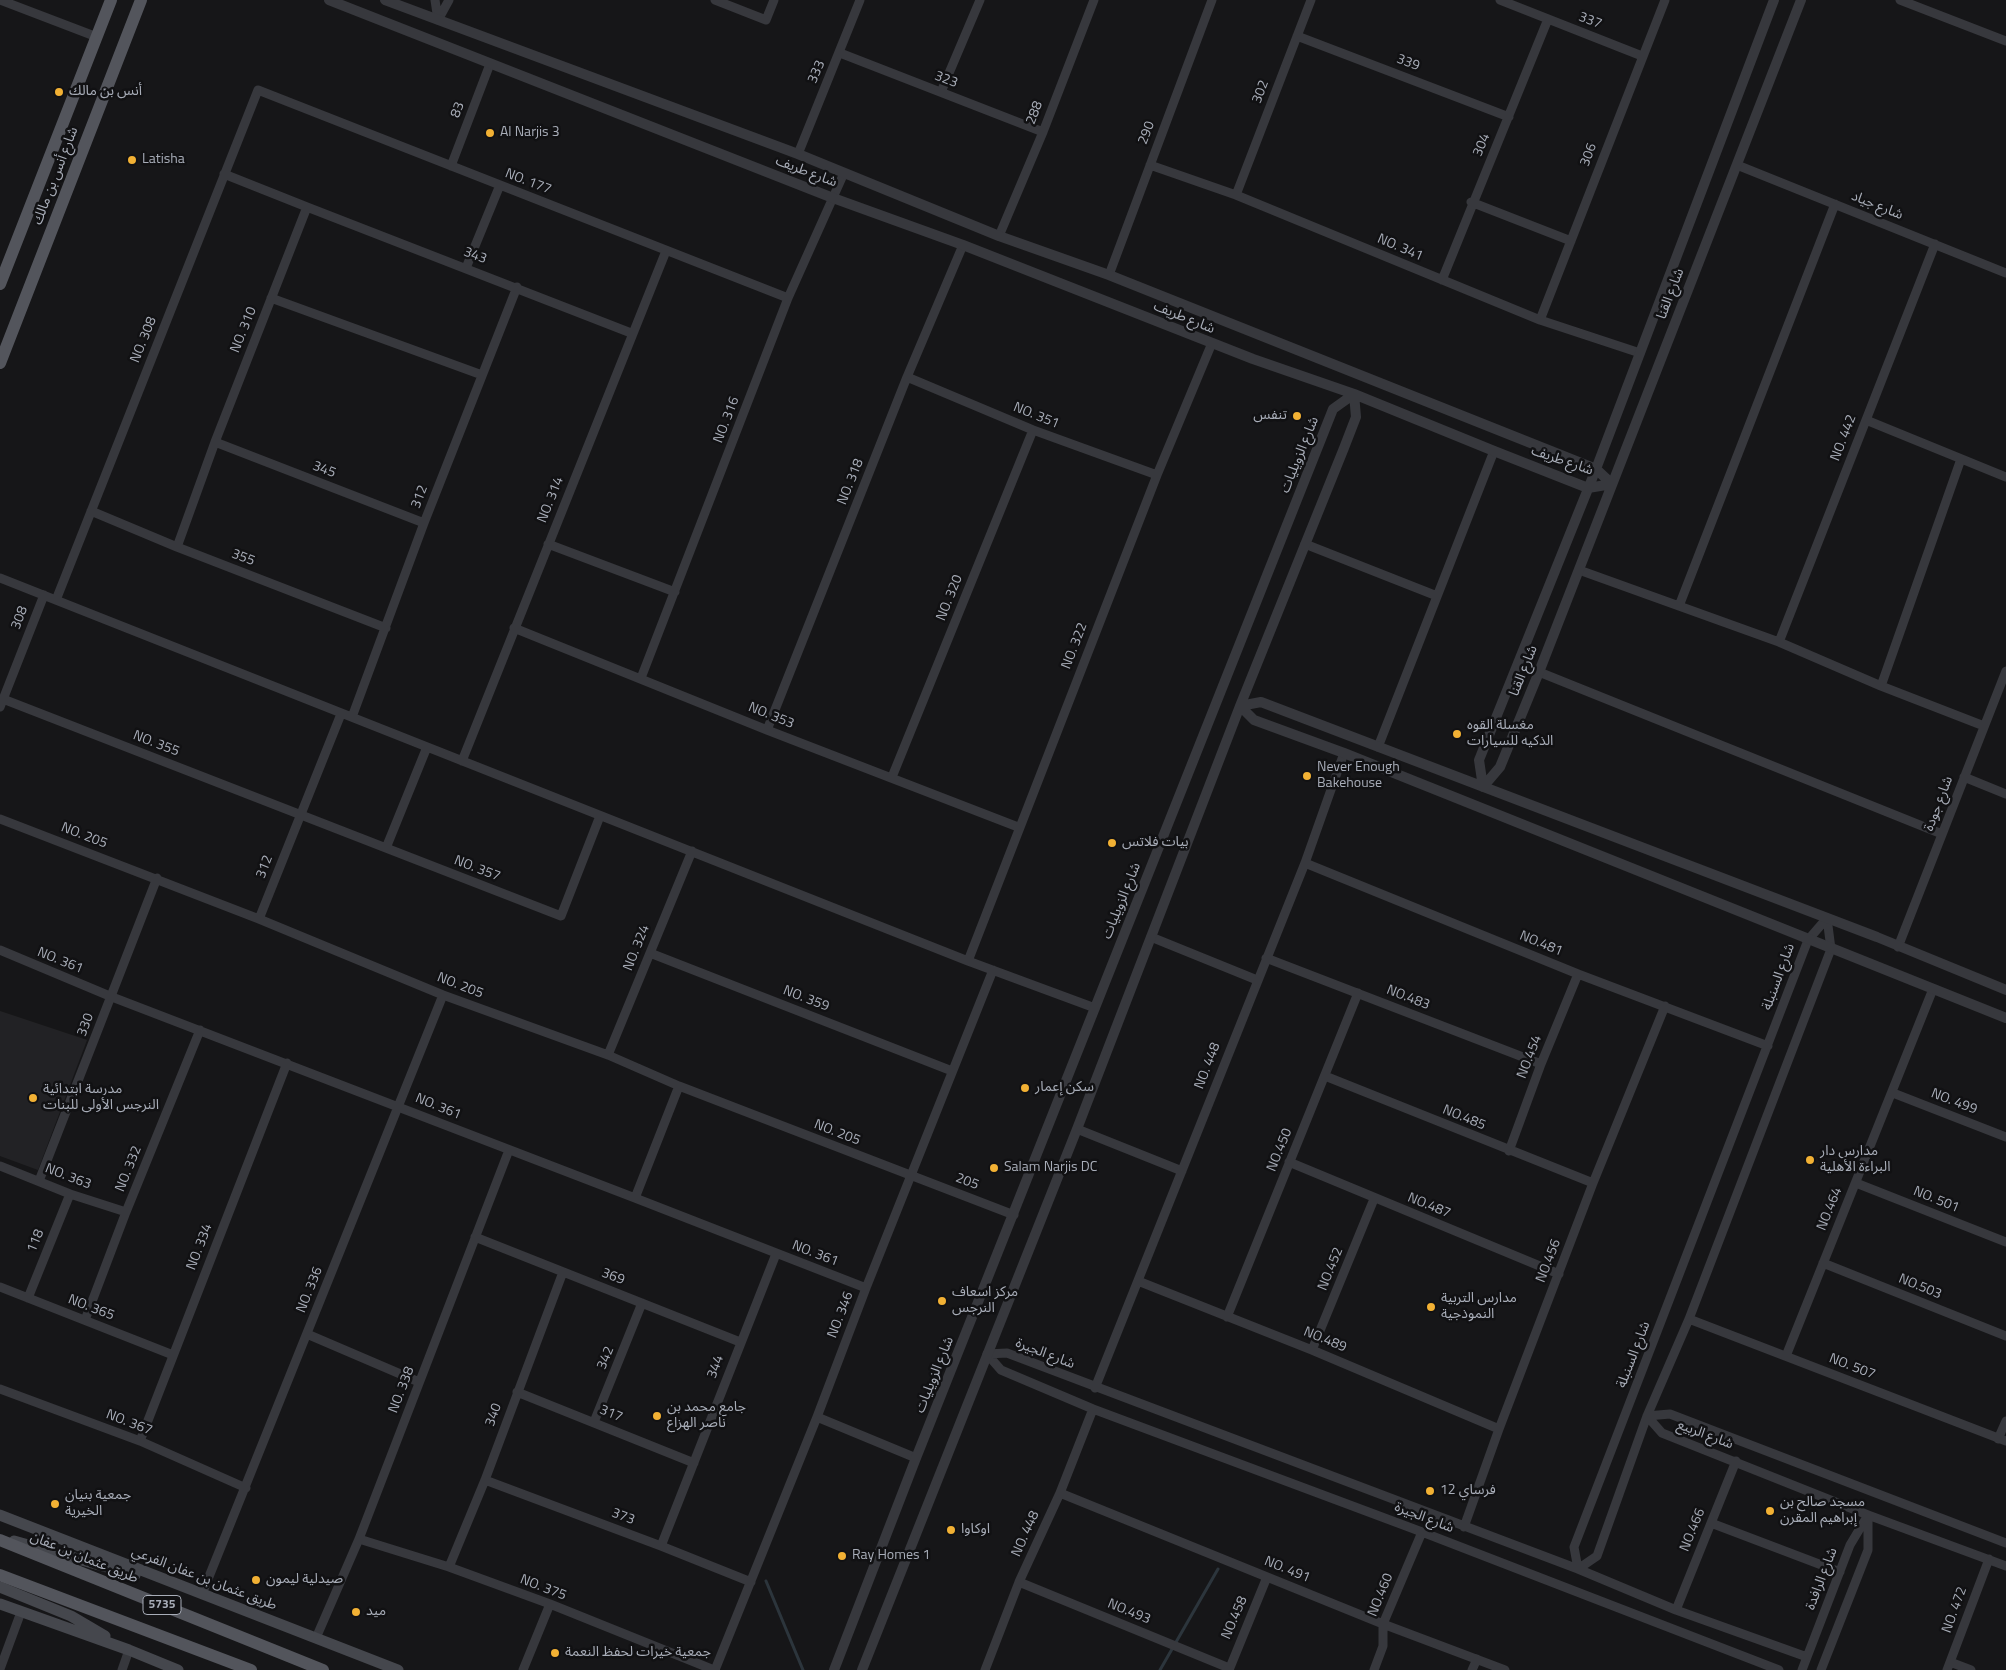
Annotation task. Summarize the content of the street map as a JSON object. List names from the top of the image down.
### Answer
{
  "streets": {
    "main road": [
      "شارع أنس بن مالك",
      "طريق عثمان بن عفان",
      "طريق عثمان بن عفان الفرعي",
      "5735"
    ],
    "street": [
      "337",
      "339",
      "333",
      "323",
      "302",
      "83",
      "288",
      "290",
      "304",
      "306",
      "شارع طريف",
      "NO. 177",
      "شارع جياد",
      "NO. 341",
      "343",
      "شارع القنا",
      "NO. 310",
      "NO. 308",
      "NO. 351",
      "NO. 316",
      "NO. 442",
      "شارع الزويليات",
      "345",
      "NO. 318",
      "312",
      "NO. 314",
      "355",
      "NO. 320",
      "308",
      "NO. 322",
      "NO. 353",
      "NO. 355",
      "شارع جودة",
      "NO. 205",
      "NO. 357",
      "NO.481",
      "NO. 324",
      "NO. 361",
      "شارع السنبلة",
      "NO.483",
      "NO. 359",
      "330",
      "NO.454",
      "NO. 448",
      "NO. 499",
      "NO.485",
      "NO.450",
      "NO. 332",
      "NO. 363",
      "205",
      "NO. 501",
      "NO.487",
      "NO.464",
      "118",
      "NO. 334",
      "NO.456",
      "NO.452",
      "369",
      "NO.503",
      "NO. 336",
      "NO. 365",
      "NO. 346",
      "NO.489",
      "شارع الجيرة",
      "342",
      "344",
      "NO. 507",
      "NO. 338",
      "317",
      "340",
      "NO. 367",
      "شارع الربيع",
      "373",
      "NO.466",
      "NO. 491",
      "شارع الرافدة",
      "NO. 375",
      "NO.460",
      "NO. 472",
      "NO.493",
      "NO.458"
    ]
  },
  "crossings": [
    ["337", "304"],
    ["337", "306"],
    ["339", "302"],
    ["339", "304"],
    ["333", "323"],
    ["333", "شارع طريف"],
    ["323", "288"],
    ["302", "NO. 341"],
    ["83", "شارع طريف"],
    ["83", "NO. 177"],
    ["288", "شارع طريف"],
    ["290", "شارع طريف"],
    ["290", "NO. 341"],
    ["304", "NO. 341"],
    ["306", "NO. 341"],
    ["شارع طريف", "شارع القنا"],
    ["شارع طريف", "NO. 316"],
    ["شارع طريف", "شارع الزويليات"],
    ["شارع طريف", "NO. 318"],
    ["شارع طريف", "NO. 322"],
    ["NO. 177", "NO. 308"],
    ["NO. 177", "NO. 316"],
    ["NO. 177", "NO. 314"],
    ["شارع جياد", "شارع القنا"],
    ["شارع جياد", "NO. 442"],
    ["NO. 341", "شارع القنا"],
    ["343", "NO. 310"],
    ["343", "312"],
    ["343", "NO. 314"],
    ["NO. 310", "345"],
    ["NO. 310", "355"],
    ["NO. 308", "355"],
    ["NO. 351", "NO. 318"],
    ["NO. 351", "NO. 320"],
    ["NO. 351", "NO. 322"],
    ["NO. 316", "NO. 353"],
    ["شارع الزويليات", "205"],
    ["345", "312"],
    ["NO. 318", "NO. 353"],
    ["312", "355"],
    ["312", "NO. 355"],
    ["312", "NO. 205"],
    ["NO. 314", "NO. 353"],
    ["NO. 320", "NO. 353"],
    ["308", "NO. 355"],
    ["NO. 322", "NO. 353"],
    ["NO. 355", "NO. 357"],
    ["NO. 205", "NO. 324"],
    ["NO. 205", "330"],
    ["NO. 205", "205"],
    ["NO. 205", "NO. 336"],
    ["NO. 205", "NO. 346"],
    ["NO.481", "شارع السنبلة"],
    ["NO.481", "NO.454"],
    ["NO.481", "NO. 448"],
    ["NO.481", "NO.456"],
    ["NO. 324", "NO. 359"],
    ["NO. 361", "330"],
    ["NO. 361", "NO. 332"],
    ["NO. 361", "NO. 334"],
    ["NO. 361", "NO. 336"],
    ["NO. 361", "NO. 346"],
    ["NO. 361", "344"],
    ["NO. 361", "NO. 338"],
    ["شارع السنبلة", "شارع الجيرة"],
    ["NO.483", "NO.454"],
    ["NO.483", "NO. 448"],
    ["NO.483", "NO.450"],
    ["NO. 359", "NO. 346"],
    ["330", "NO. 363"],
    ["NO.454", "NO.485"],
    ["NO. 448", "NO.489"],
    ["NO. 448", "شارع الجيرة"],
    ["NO. 448", "NO. 491"],
    ["NO. 448", "NO.493"],
    ["NO. 499", "NO.464"],
    ["NO.485", "NO.450"],
    ["NO.485", "NO.456"],
    ["NO.450", "NO.487"],
    ["NO.450", "NO.489"],
    ["NO. 332", "NO. 363"],
    ["NO. 332", "NO. 365"],
    ["NO. 363", "118"],
    ["205", "NO. 346"],
    ["NO. 501", "NO.464"],
    ["NO.487", "NO.456"],
    ["NO.487", "NO.452"],
    ["NO.464", "NO.503"],
    ["NO.464", "NO. 507"],
    ["118", "NO. 365"],
    ["NO. 334", "NO. 365"],
    ["NO. 334", "NO. 367"],
    ["NO.456", "NO.489"],
    ["NO.456", "شارع الجيرة"],
    ["NO.452", "NO.489"],
    ["369", "342"],
    ["369", "344"],
    ["369", "NO. 338"],
    ["369", "340"],
    ["NO. 336", "NO. 367"],
    ["NO. 336", "طريق عثمان بن عفان الفرعي"],
    ["NO. 346", "373"],
    ["NO. 346", "NO. 375"],
    ["شارع الجيرة", "NO.466"],
    ["شارع الجيرة", "شارع الرافدة"],
    ["شارع الجيرة", "NO.460"],
    ["342", "317"],
    ["344", "317"],
    ["344", "373"],
    ["NO. 338", "طريق عثمان بن عفان الفرعي"],
    ["NO. 338", "NO. 375"],
    ["317", "340"],
    ["340", "373"],
    ["340", "NO. 375"],
    ["شارع الربيع", "NO.466"],
    ["شارع الربيع", "شارع الرافدة"],
    ["شارع الربيع", "NO. 472"],
    ["NO. 491", "NO.460"],
    ["NO. 491", "NO.458"],
    ["NO.493", "NO.458"]
  ],
  "places": [
    "أنس بن مالك",
    "Al Narjis 3",
    "Latisha",
    "تنفس",
    "مغسلة القوه الذكيه للسيارات",
    "Never Enough Bakehouse",
    "بيات فلاتس",
    "سكن إعمار",
    "مدرسة ابتدائية النرجس الأولى للبنات",
    "مدارس دار البراءة الأهلية",
    "Salam Narjis DC",
    "مركز اسعاف النرجس",
    "مدارس التربية النموذجية",
    "جامع محمد بن ناصر الهزاع",
    "فرساي 12",
    "جمعية بنيان الخيرية",
    "مسجد صالح بن إبراهيم المقرن",
    "اوكاوا",
    "Ray Homes 1",
    "صيدلية ليمون",
    "ميد",
    "جمعية خيرات لحفظ النعمة"
  ]
}
